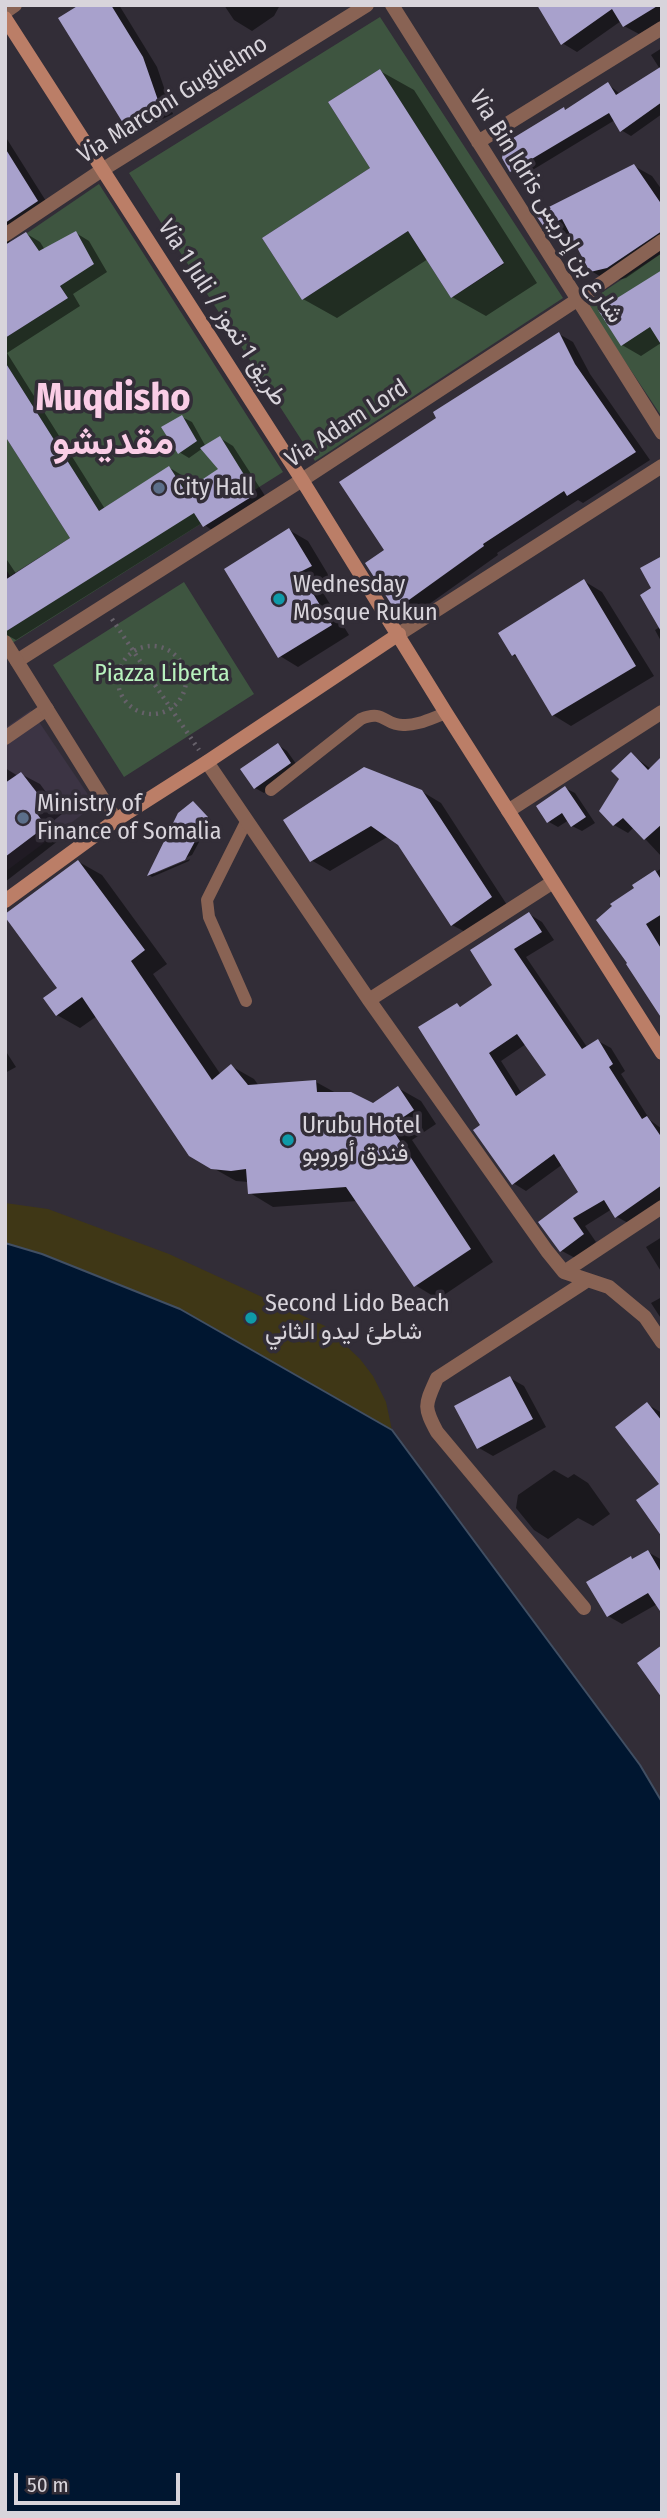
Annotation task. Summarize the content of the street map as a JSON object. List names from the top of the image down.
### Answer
{
  "streets": {
    "main road": ["Via 1 Juli / طريق 1 تموز"],
    "street": ["Via Marconi Guglielmo", "Via Bin Idris شارع بن إدريس", "Via Adam Lord"]
  },
  "crossings": [
    ["Via Marconi Guglielmo", "Via 1 Juli / طريق 1 تموز"],
    ["Via Bin Idris شارع بن إدريس", "Via Adam Lord"],
    ["Via 1 Juli / طريق 1 تموز", "Via Adam Lord"]
  ],
  "districts": ["Muqdisho مقديشو"],
  "parks": ["Piazza Liberta"],
  "places": [
    "City Hall",
    "Wednesday Mosque Rukun",
    "Ministry of Finance of Somalia",
    "Urubu Hotel فندق أوروبو",
    "Second Lido Beach شاطئ ليدو الثاني"
  ],
  "scale_bar": "50 m"
}
